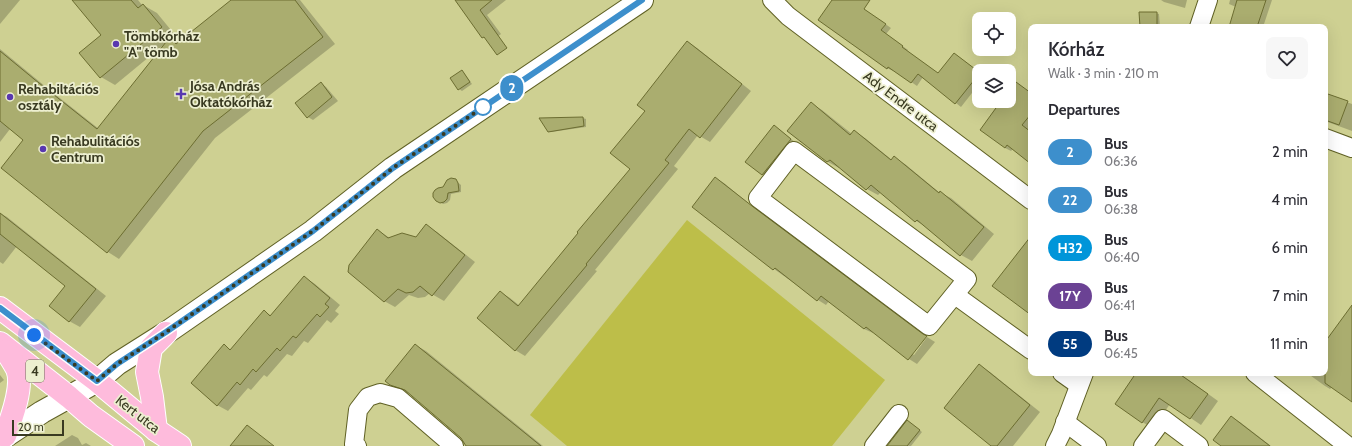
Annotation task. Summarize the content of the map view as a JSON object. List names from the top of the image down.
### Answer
{
  "streets": {
    "main road": ["4", "Kert utca"],
    "street": ["Ady Endre utca"]
  },
  "crossings": [
    ["4", "Kert utca"]
  ],
  "places": {
    "other": ["Tömbkórház \"A\" tömb", "Rehabiltációs osztály", "Rehabulitációs Centrum"],
    "health": ["Jósa András Oktatókórház"]
  },
  "lines": ["bus line 2"],
  "scale_bar": "20 m",
  "page": {
    "on_map": "2",
    "heading": [
      ["Kórház", "Walk · 3 min · 210 m"],
      "Departures"
    ],
    "list": [
      {
        "mark": "2",
        "name": "Bus",
        "note": "06:36",
        "value": "2 min"
      },
      {
        "mark": "22",
        "name": "Bus",
        "note": "06:38",
        "value": "4 min"
      },
      {
        "mark": "H32",
        "name": "Bus",
        "note": "06:40",
        "value": "6 min"
      },
      {
        "mark": "17Y",
        "name": "Bus",
        "note": "06:41",
        "value": "7 min"
      },
      {
        "mark": "55",
        "name": "Bus",
        "note": "06:45",
        "value": "11 min"
      }
    ],
    "scale": "20 m"
  }
}
